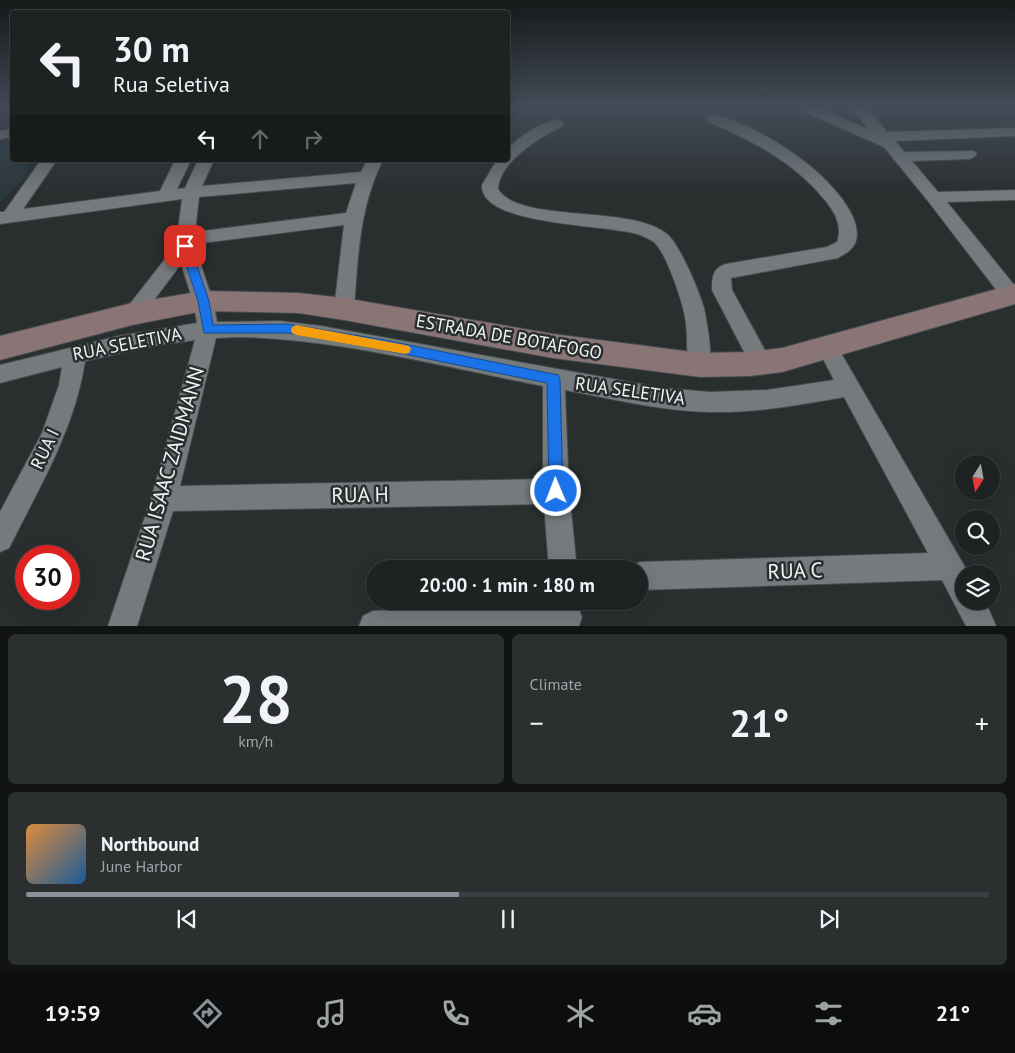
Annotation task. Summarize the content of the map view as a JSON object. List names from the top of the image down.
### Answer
{
  "streets": {
    "main road": ["ESTRADA DE BOTAFOGO"],
    "street": [
      "RUA SELETIVA",
      "RUA I",
      "RUA ISAAC ZAIDMANN",
      "RUA H",
      "RUA C"
    ]
  },
  "crossings": [
    ["ESTRADA DE BOTAFOGO", "RUA ISAAC ZAIDMANN"],
    ["RUA SELETIVA", "RUA I"],
    ["RUA SELETIVA", "RUA ISAAC ZAIDMANN"],
    ["RUA ISAAC ZAIDMANN", "RUA H"]
  ],
  "north": "bottom",
  "page": {
    "turn": ["30 m", "Rua Seletiva"],
    "limit": "30",
    "trip": "20:00 · 1 min · 180 m",
    "tile": [
      ["28", "km/h"],
      "Climate"
    ],
    "heat": ["−", "21°", "+"],
    "song": ["Northbound", "June Harbor"],
    "tabs": ["19:59", "21°"]
  }
}
